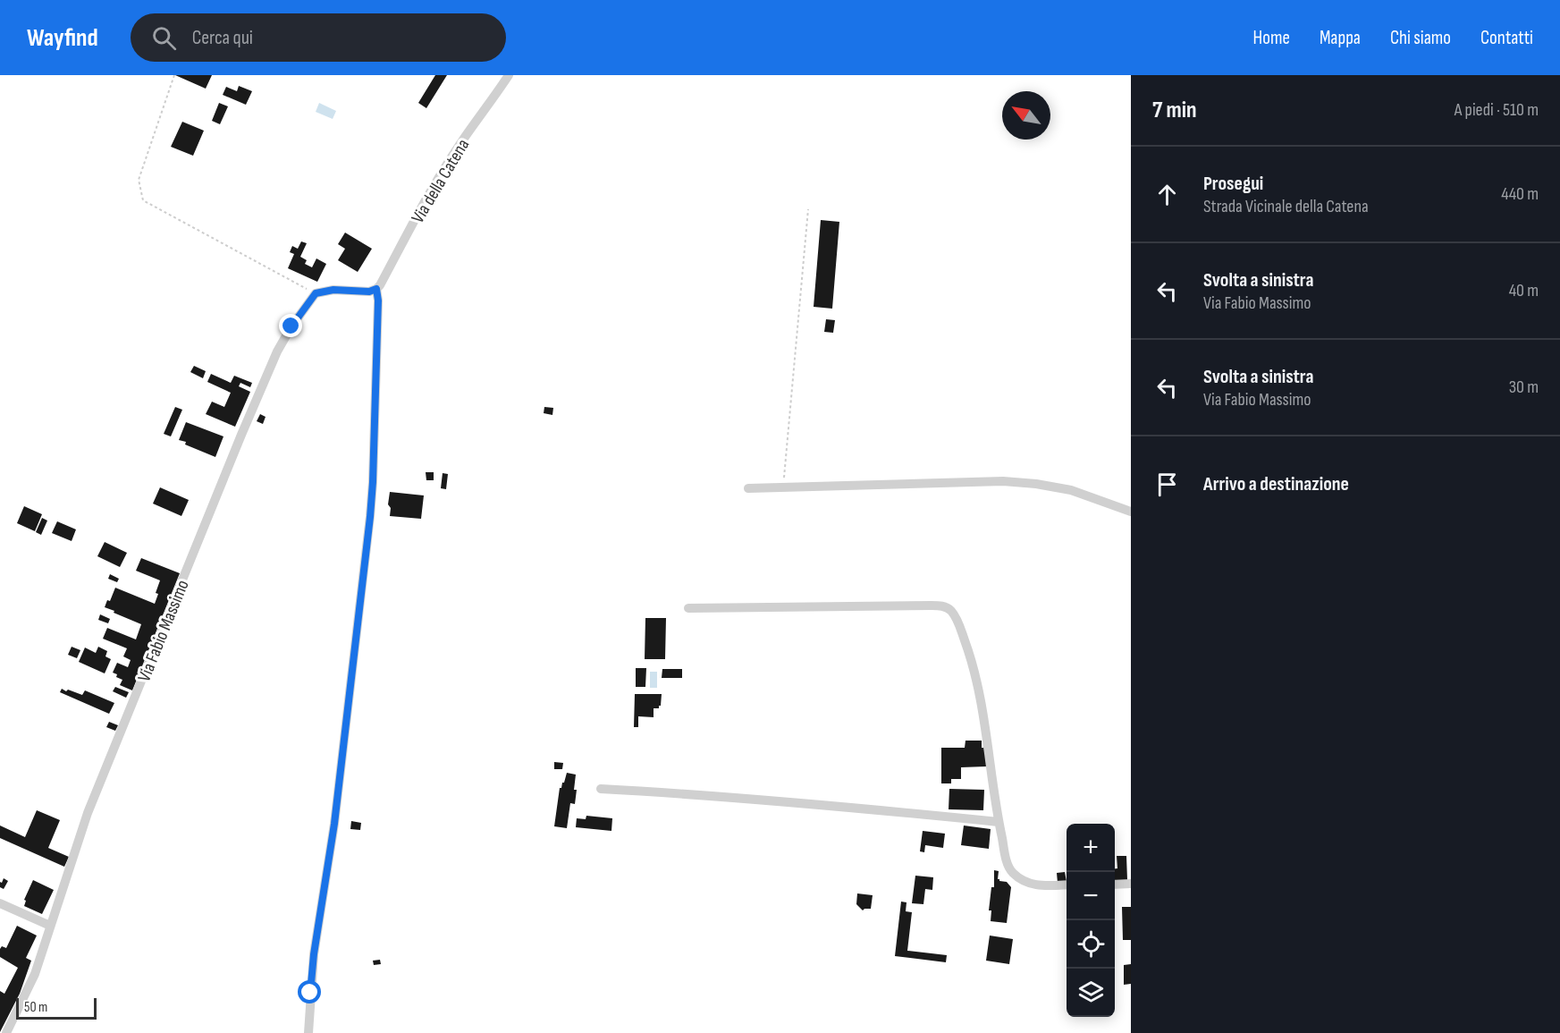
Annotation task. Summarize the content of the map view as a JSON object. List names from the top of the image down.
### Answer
{
  "streets": {
    "street": ["Via della Catena", "Via Fabio Massimo"]
  },
  "scale_bar": "50 m",
  "north": "top left",
  "page": {
    "header": "Wayfind",
    "search": "Cerca qui",
    "nav": [
      "Home",
      "Mappa",
      "Chi siamo",
      "Contatti"
    ],
    "heading": ["7 min", "A piedi · 510 m"],
    "list": [
      ["Prosegui", "Strada Vicinale della Catena", "440 m"],
      ["Svolta a sinistra", "Via Fabio Massimo", "40 m"],
      ["Svolta a sinistra", "Via Fabio Massimo", "30 m"],
      "Arrivo a destinazione"
    ],
    "map_buttons": ["+", "−"],
    "scale": "50 m"
  }
}
